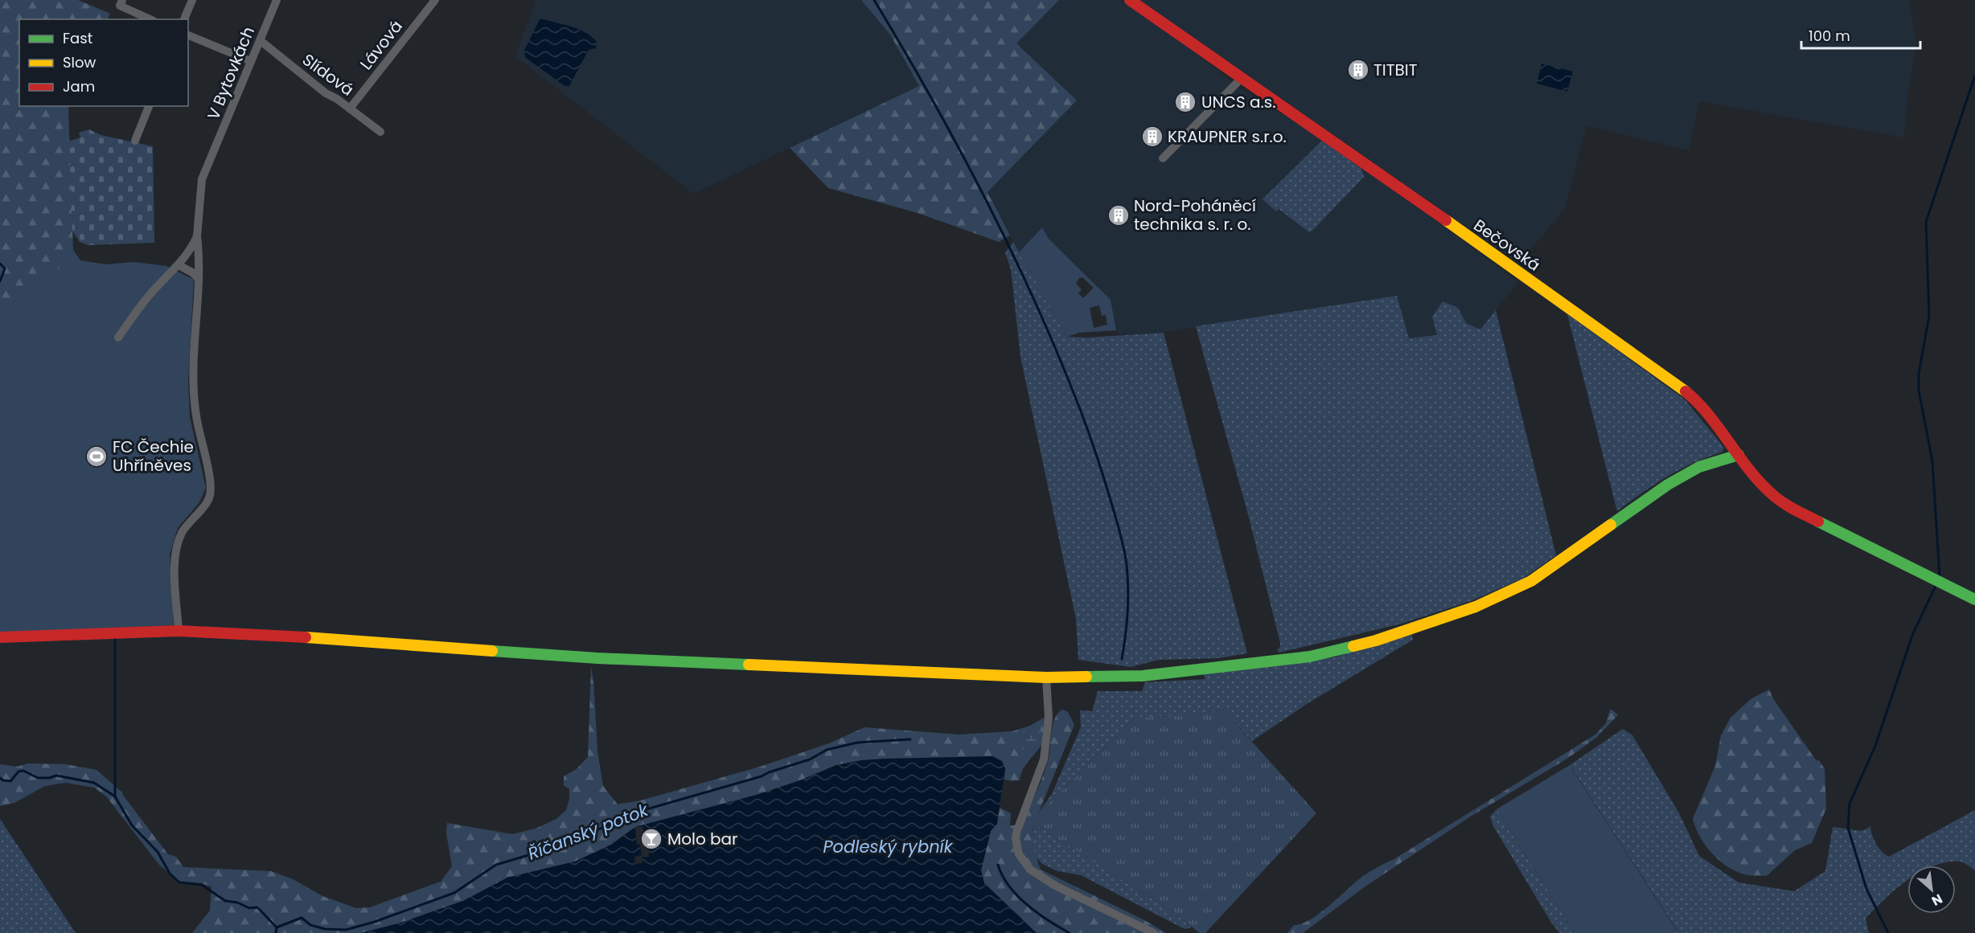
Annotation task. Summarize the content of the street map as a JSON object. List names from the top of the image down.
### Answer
{
  "streets": {
    "street": [
      "Lávová",
      "V Bytovkách",
      "Slídová",
      "Bečovská"
    ]
  },
  "crossings": [
    ["Lávová", "Slídová"],
    ["V Bytovkách", "Slídová"]
  ],
  "water": ["Říčanský potok", "Podleský rybník"],
  "places": {
    "building": [
      "TITBIT",
      "UNCS a.s.",
      "KRAUPNER s.r.o.",
      "Nord-Poháněcí technika s. r. o."
    ],
    "sports": ["FC Čechie Uhříněves"],
    "bar": ["Molo bar"]
  },
  "legend": ["Fast", "Slow", "Jam"],
  "scale_bar": "100 m",
  "north": "bottom right"
}
